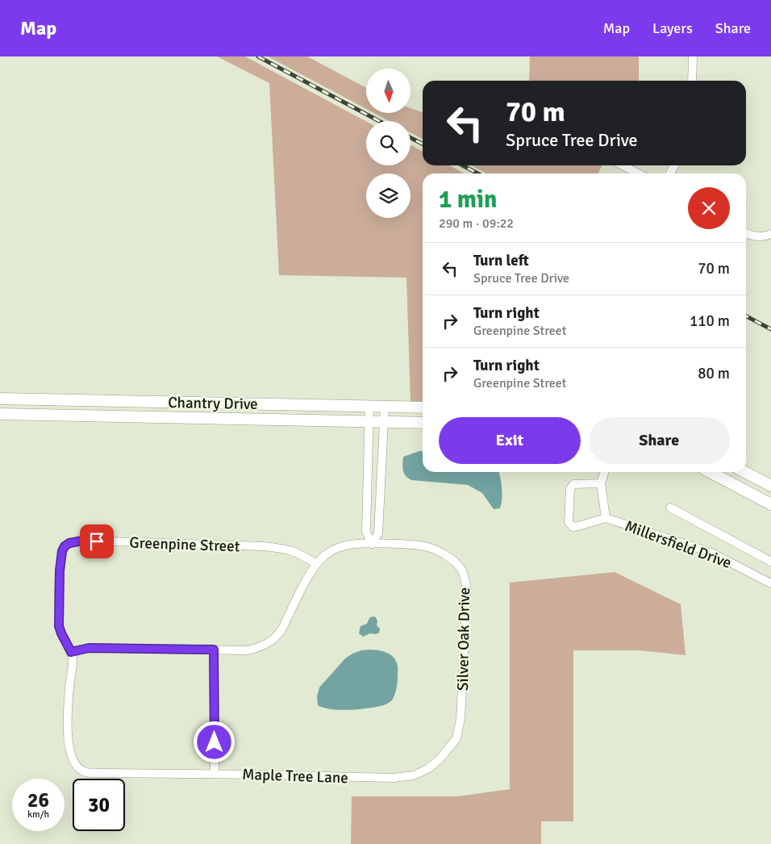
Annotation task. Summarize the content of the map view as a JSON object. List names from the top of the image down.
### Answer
{
  "streets": {
    "street": [
      "Chantry Drive",
      "Greenpine Street",
      "Millersfield Drive",
      "Silver Oak Drive",
      "Maple Tree Lane"
    ]
  },
  "crossings": [
    ["Greenpine Street", "Silver Oak Drive"],
    ["Greenpine Street", "Maple Tree Lane"],
    ["Silver Oak Drive", "Maple Tree Lane"]
  ],
  "north": "bottom",
  "page": {
    "header": "Map",
    "nav": ["Map", "Layers", "Share"],
    "turn": ["70 m", "Spruce Tree Drive"],
    "heading": ["1 min", "290 m · 09:22"],
    "list": [
      {
        "name": "Turn left",
        "note": "Spruce Tree Drive",
        "value": "70 m"
      },
      {
        "name": "Turn right",
        "note": "Greenpine Street",
        "value": "110 m"
      },
      {
        "name": "Turn right",
        "note": "Greenpine Street",
        "value": "80 m"
      }
    ],
    "buttons": ["Exit", "Share"],
    "speed": "26 km/h",
    "limit": "30"
  }
}
